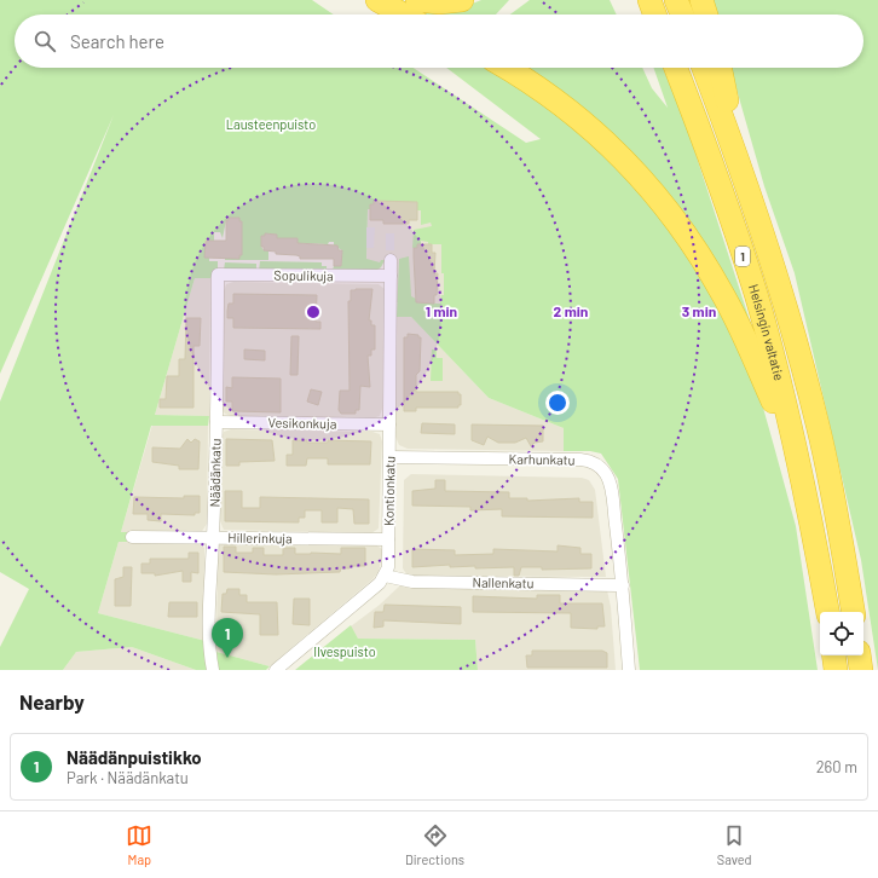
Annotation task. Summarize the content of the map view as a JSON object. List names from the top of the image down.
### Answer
{
  "streets": {
    "highway": ["1", "Helsingin valtatie"],
    "street": [
      "Sopulikuja",
      "Vesikonkuja",
      "Karhunkatu",
      "Näädänkatu",
      "Kontionkatu",
      "Hillerinkuja",
      "Nallenkatu"
    ]
  },
  "crossings": [
    ["Sopulikuja", "Näädänkatu"],
    ["Sopulikuja", "Kontionkatu"],
    ["Vesikonkuja", "Näädänkatu"],
    ["Vesikonkuja", "Kontionkatu"],
    ["Karhunkatu", "Kontionkatu"],
    ["Karhunkatu", "Nallenkatu"],
    ["Näädänkatu", "Hillerinkuja"],
    ["Kontionkatu", "Hillerinkuja"],
    ["Kontionkatu", "Nallenkatu"]
  ],
  "parks": ["Lausteenpuisto", "Ilvespuisto"],
  "page": {
    "search": "Search here",
    "pins": "1",
    "heading": "Nearby",
    "list": [
      {
        "mark": "1",
        "name": "Näädänpuistikko",
        "note": "Park · Näädänkatu",
        "value": "260 m"
      }
    ],
    "nav": ["Map", "Directions", "Saved"]
  },
  "rings": ["1 min", "2 min", "3 min"]
}
